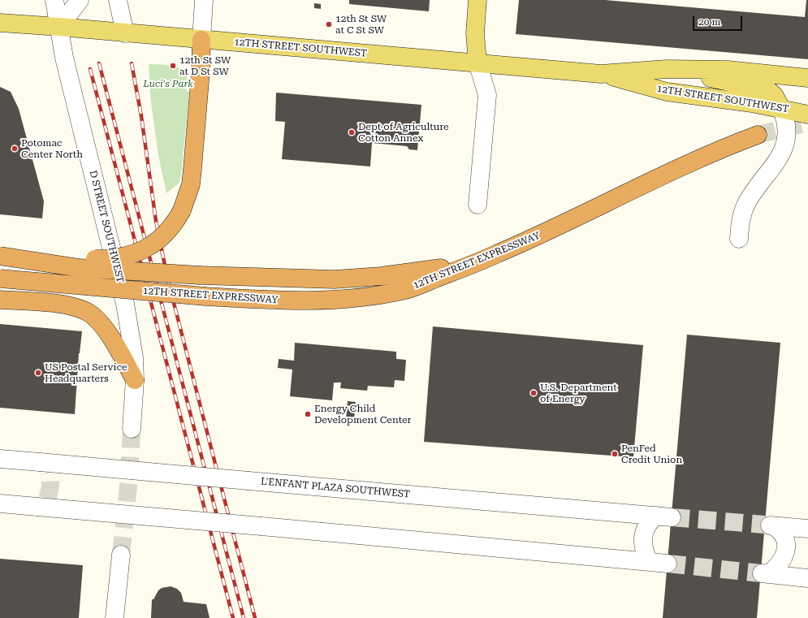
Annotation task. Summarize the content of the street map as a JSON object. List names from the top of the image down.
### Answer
{
  "streets": {
    "highway": ["12TH STREET EXPRESSWAY"],
    "main road": ["12TH STREET SOUTHWEST"],
    "street": ["D STREET SOUTHWEST", "L'ENFANT PLAZA SOUTHWEST"]
  },
  "crossings": [
    ["12TH STREET SOUTHWEST", "D STREET SOUTHWEST"]
  ],
  "parks": ["Luci's Park"],
  "places": [
    "12th St SW at C St SW",
    "12th St SW at D St SW",
    "Dept of Agriculture Cotton Annex",
    "Potomac Center North",
    "US Postal Service Headquarters",
    "U.S. Department of Energy",
    "Energy Child Development Center",
    "PenFed Credit Union"
  ],
  "scale_bar": "20 m"
}
